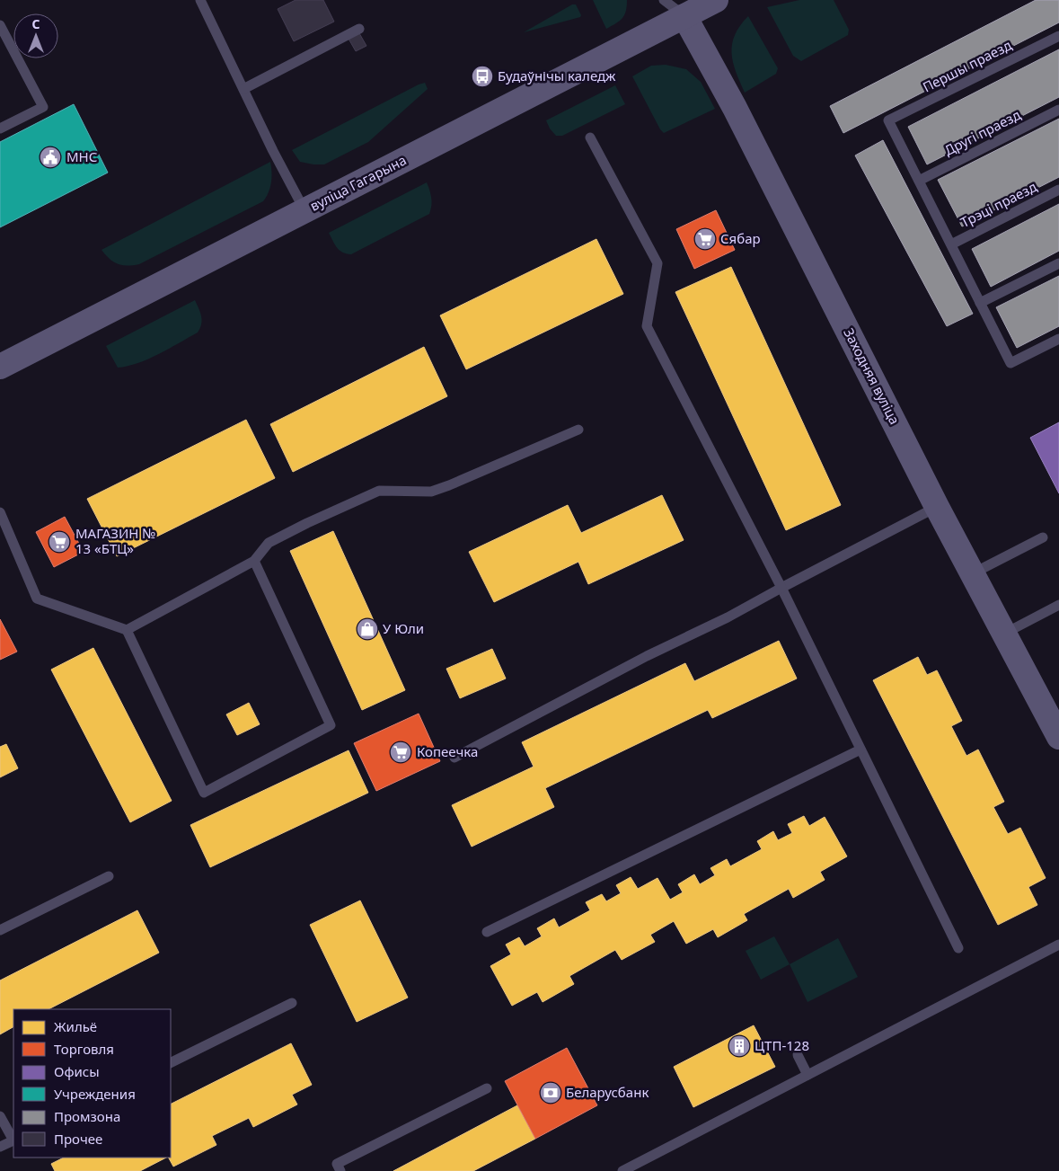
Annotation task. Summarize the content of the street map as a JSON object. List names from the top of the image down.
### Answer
{
  "streets": {
    "main road": ["вуліца Гагарына", "Заходняя вуліца"],
    "lane": ["Першы праезд", "Другі праезд", "Трэці праезд"]
  },
  "crossings": [
    ["Першы праезд", "Другі праезд"],
    ["вуліца Гагарына", "Заходняя вуліца"]
  ],
  "places": {
    "bus stop": ["Будаўнічы каледж"],
    "public building": ["МНС"],
    "supermarket": ["Сябар", "МАГАЗИН № 13 «БТЦ»", "Копеечка"],
    "shop": ["У Юли"],
    "building": ["ЦТП-128"],
    "bank": ["Беларусбанк"]
  },
  "legend": [
    "Жильё",
    "Торговля",
    "Офисы",
    "Учреждения",
    "Промзона",
    "Прочее"
  ],
  "north": "top"
}
